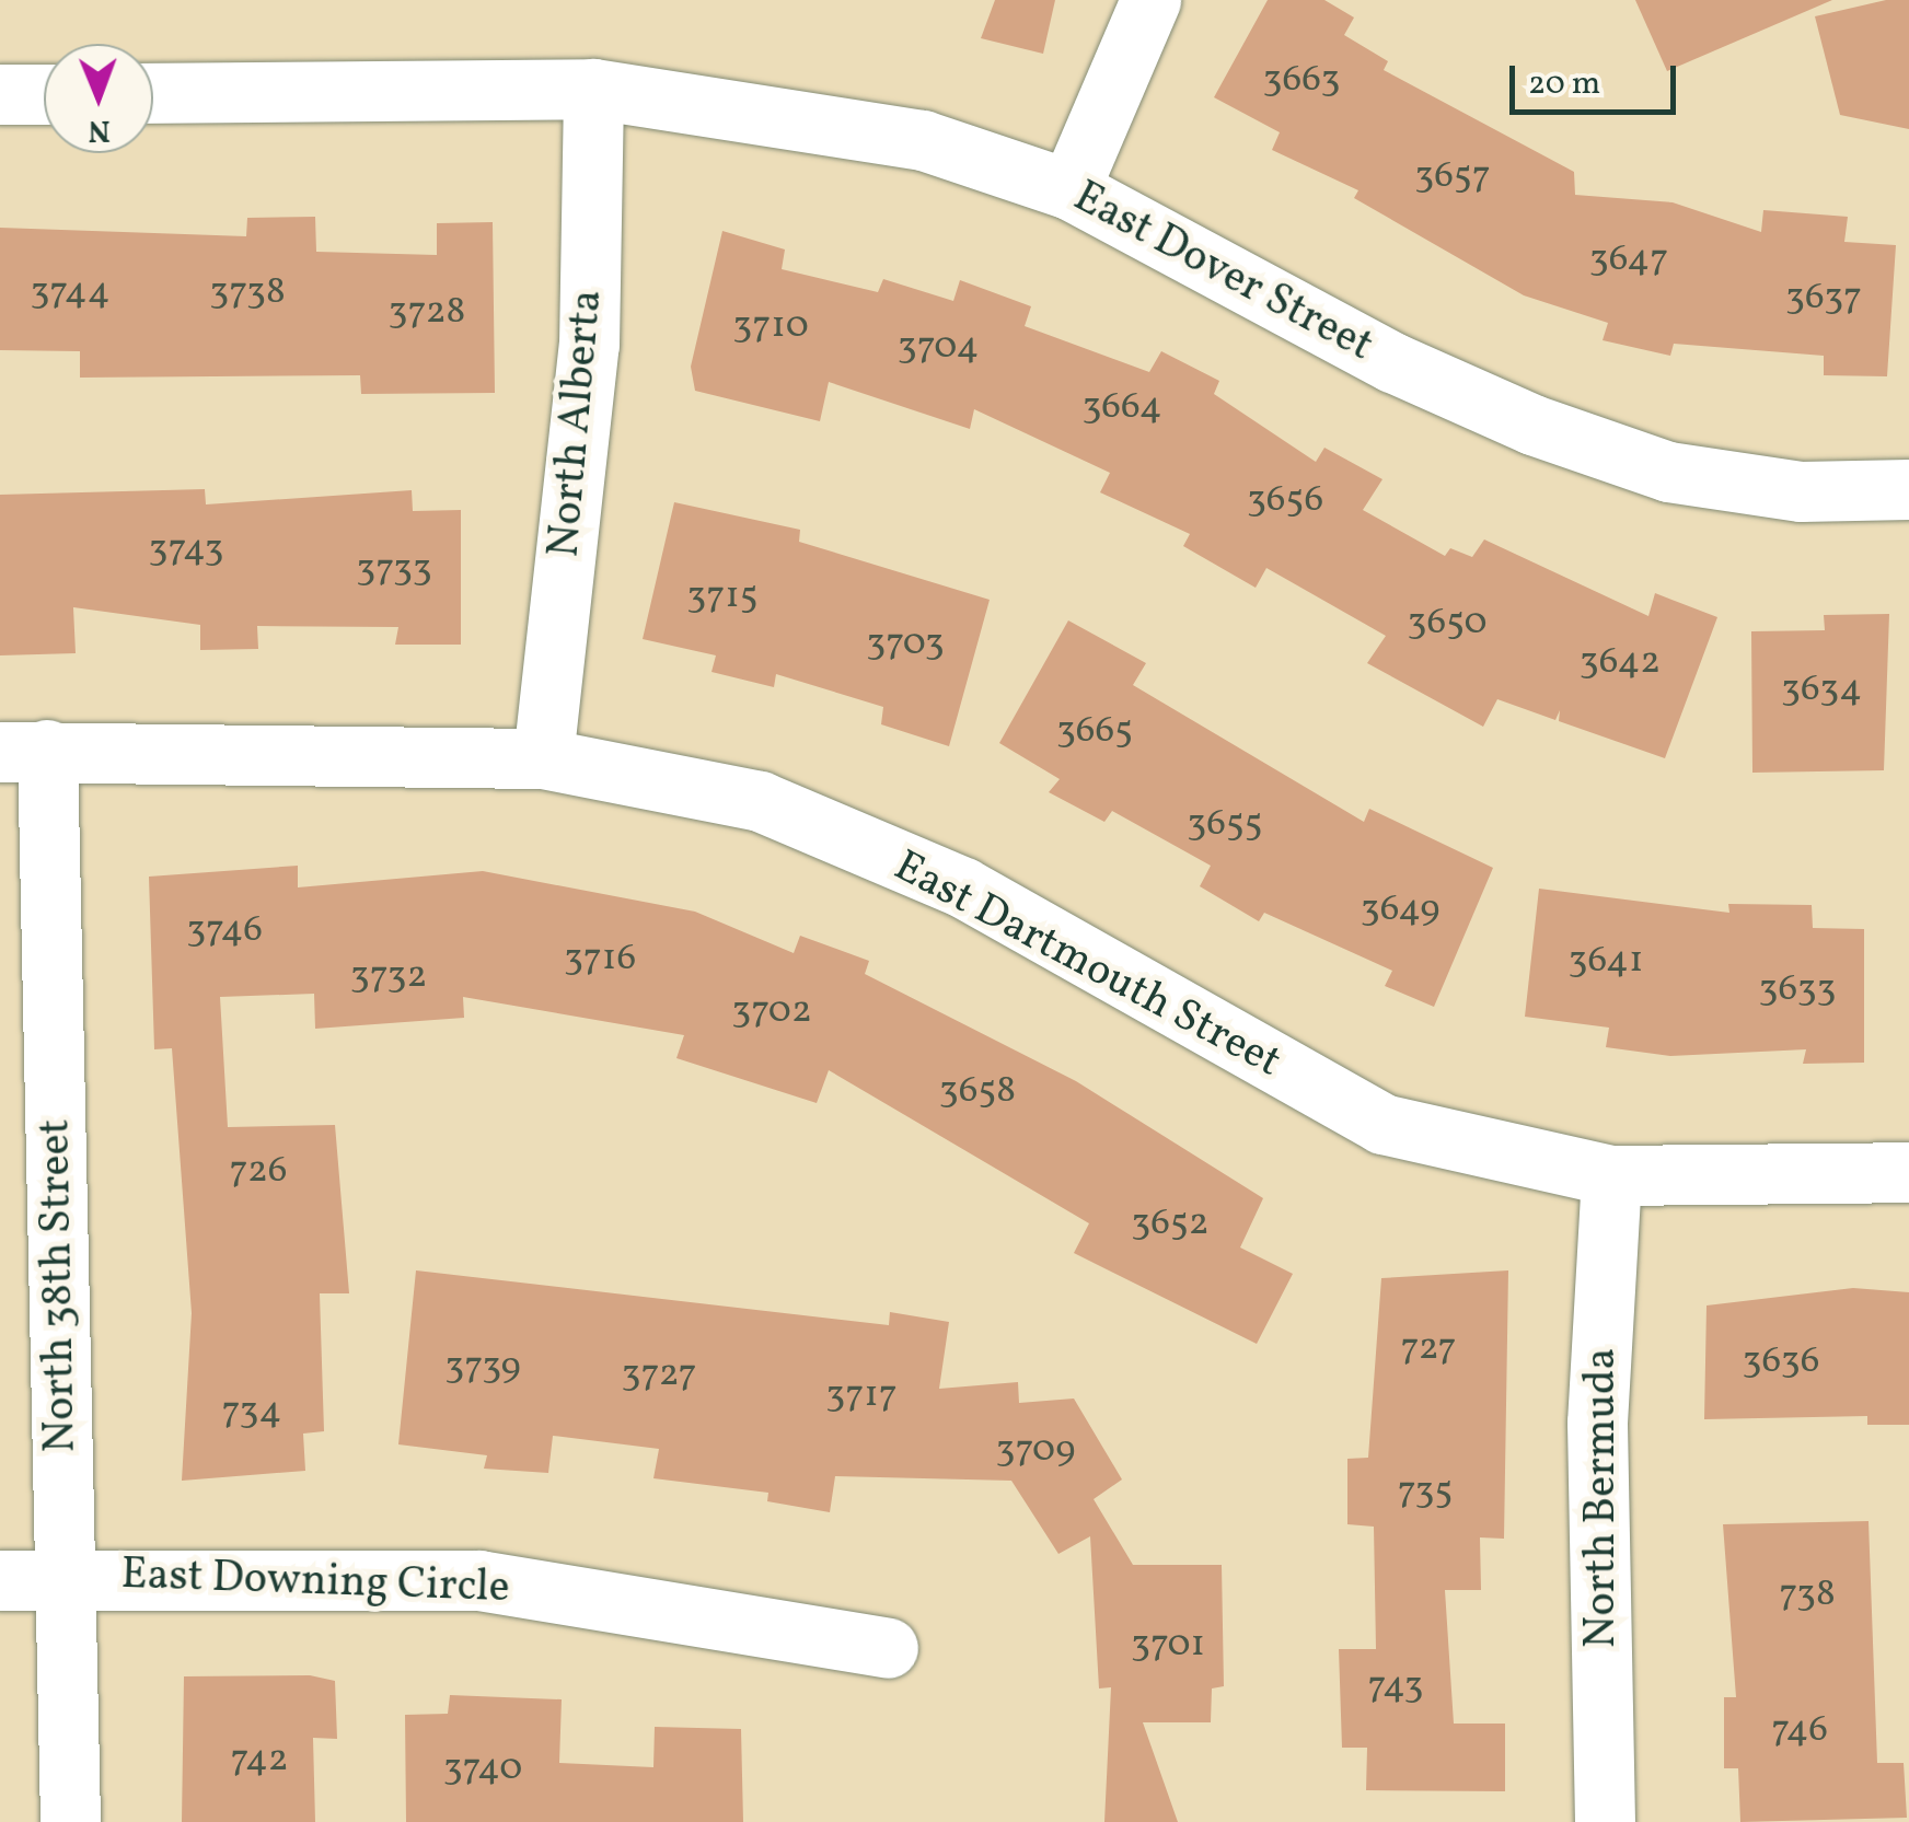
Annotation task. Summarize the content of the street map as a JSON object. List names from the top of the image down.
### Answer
{
  "streets": {
    "street": [
      "East Dover Street",
      "North Alberta",
      "East Dartmouth Street",
      "North 38th Street",
      "North Bermuda",
      "East Downing Circle"
    ]
  },
  "crossings": [
    ["East Dover Street", "North Alberta"],
    ["North Alberta", "East Dartmouth Street"],
    ["East Dartmouth Street", "North 38th Street"],
    ["East Dartmouth Street", "North Bermuda"],
    ["North 38th Street", "East Downing Circle"]
  ],
  "house_numbers": [
    "3663",
    "3657",
    "3647",
    "3744",
    "3738",
    "3637",
    "3728",
    "3710",
    "3704",
    "3664",
    "3656",
    "3743",
    "3733",
    "3715",
    "3650",
    "3703",
    "3642",
    "3634",
    "3665",
    "3655",
    "3649",
    "3746",
    "3716",
    "3641",
    "3732",
    "3633",
    "3702",
    "3658",
    "726",
    "3652",
    "727",
    "3636",
    "3739",
    "3727",
    "3717",
    "734",
    "3709",
    "735",
    "738",
    "3701",
    "743",
    "746",
    "742",
    "3740"
  ],
  "scale_bar": "20 m",
  "north": "bottom"
}
